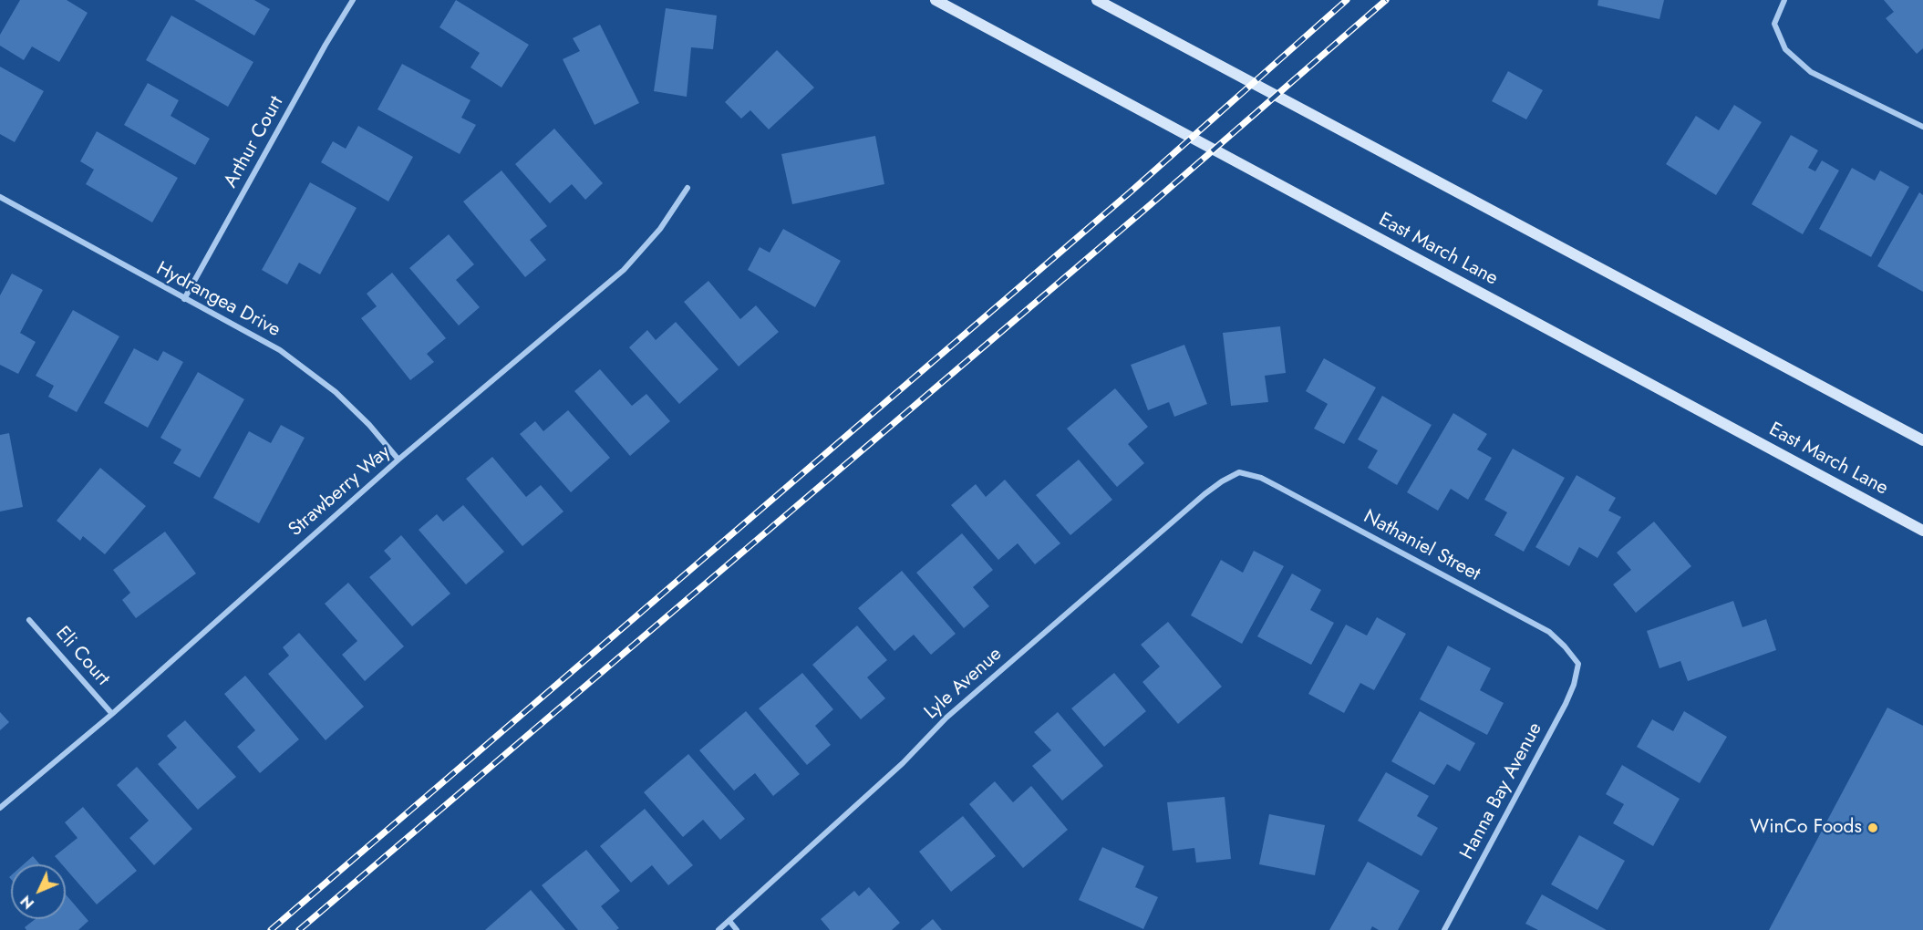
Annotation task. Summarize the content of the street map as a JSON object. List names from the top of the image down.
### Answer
{
  "streets": {
    "main road": ["East March Lane"],
    "street": [
      "Arthur Court",
      "Hydrangea Drive",
      "Strawberry Way",
      "Nathaniel Street",
      "Eli Court",
      "Lyle Avenue",
      "Hanna Bay Avenue"
    ]
  },
  "crossings": [
    ["Arthur Court", "Hydrangea Drive"],
    ["Hydrangea Drive", "Strawberry Way"],
    ["Strawberry Way", "Eli Court"],
    ["Nathaniel Street", "Lyle Avenue"],
    ["Nathaniel Street", "Hanna Bay Avenue"]
  ],
  "places": ["WinCo Foods"],
  "north": "bottom left"
}
